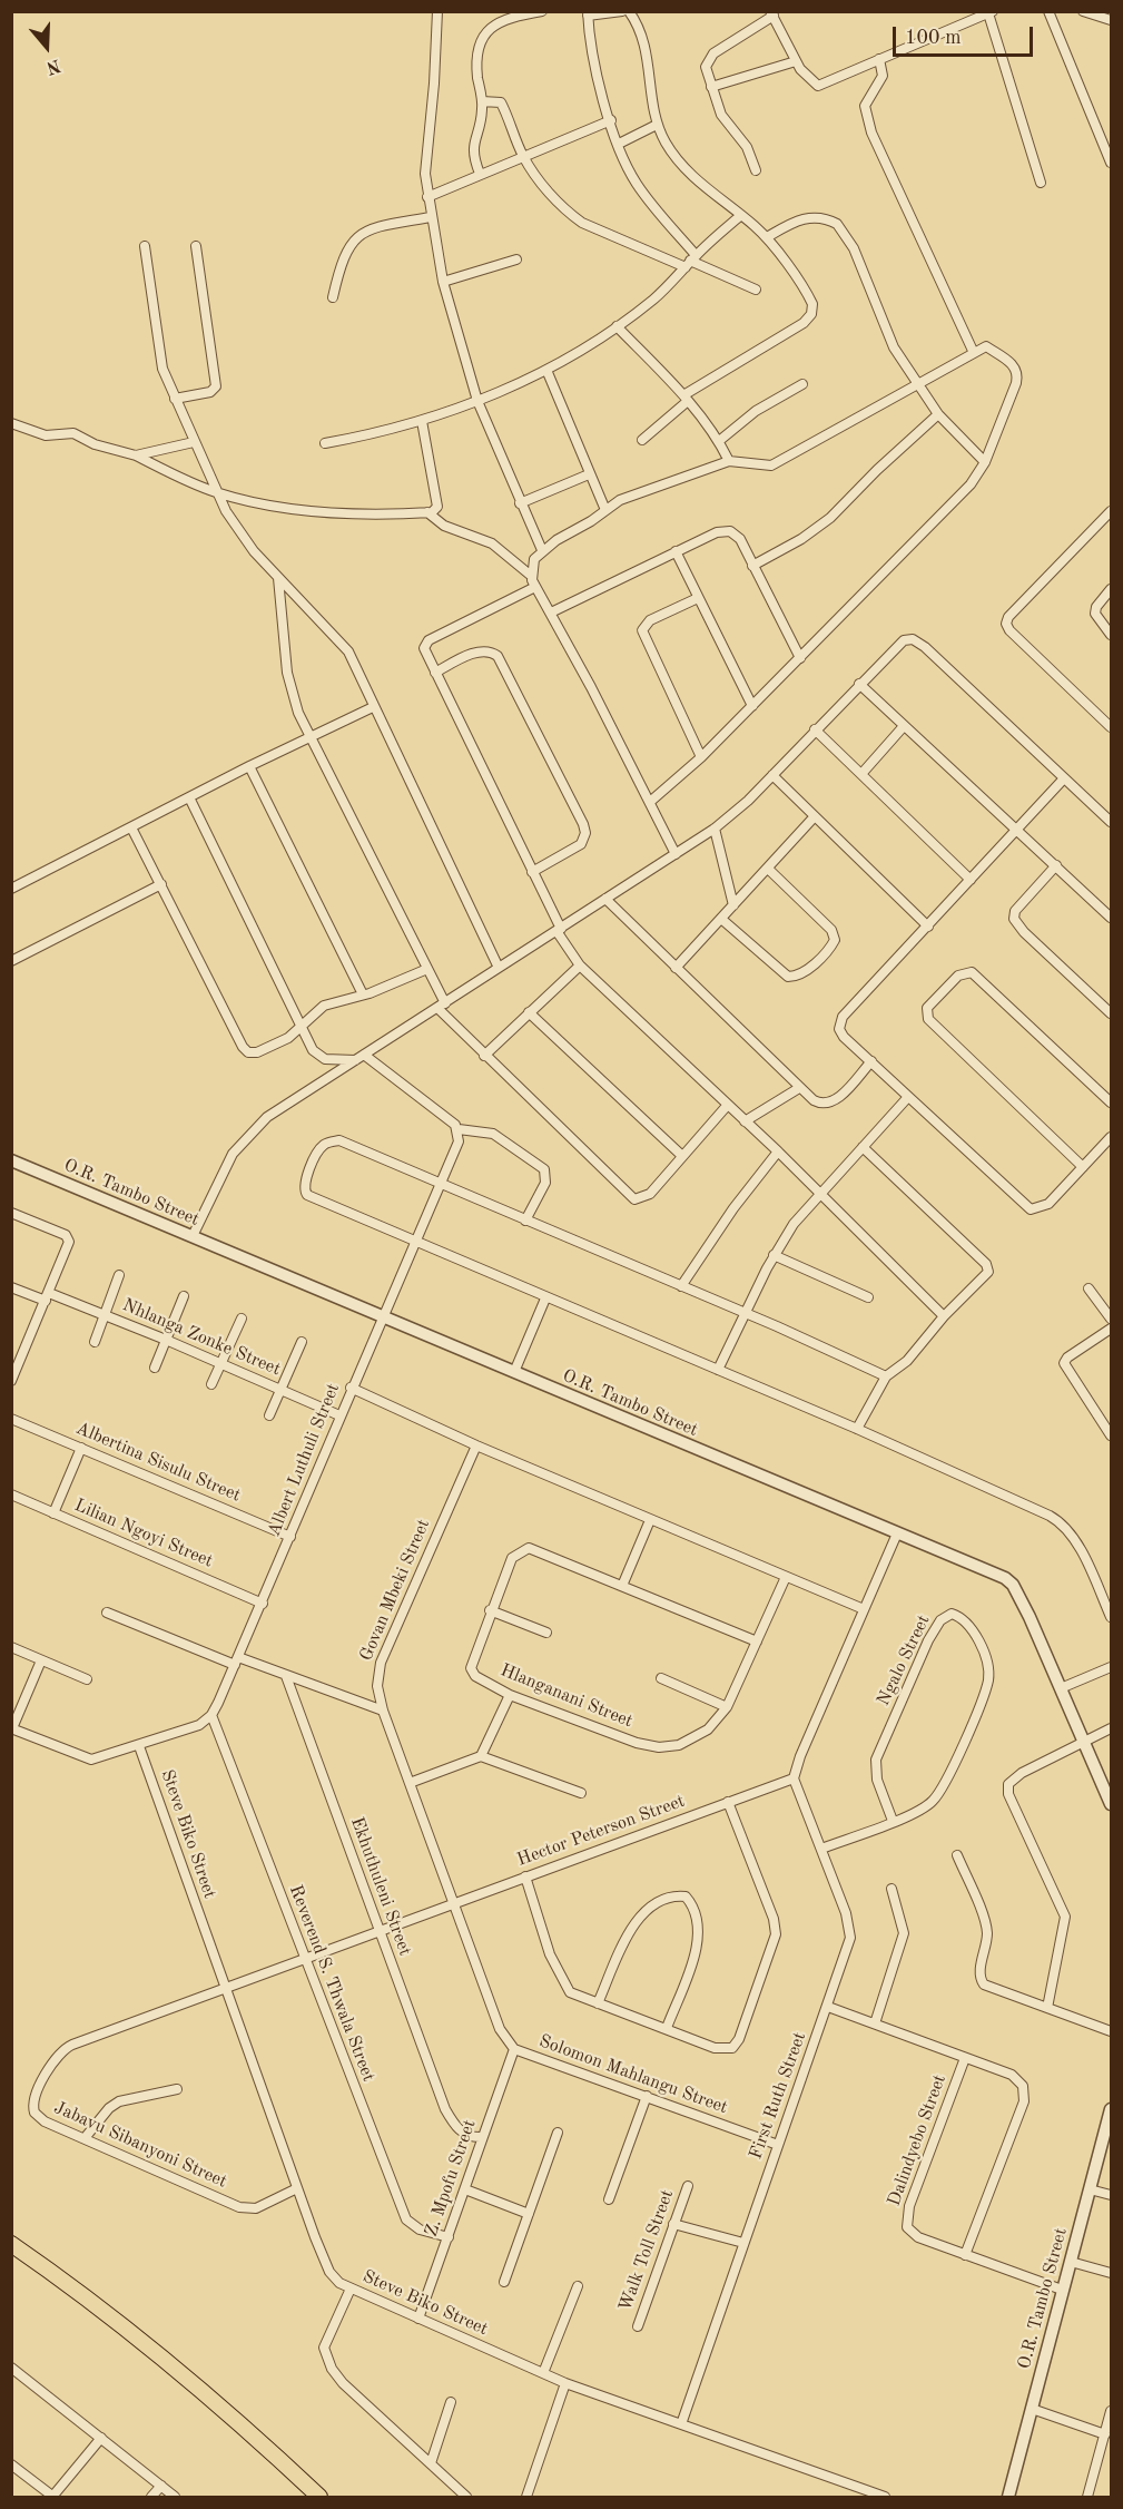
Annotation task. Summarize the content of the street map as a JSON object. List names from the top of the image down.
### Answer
{
  "streets": {
    "street": [
      "O.R. Tambo Street",
      "Nhlanga Zonke Street",
      "Albert Luthuli Street",
      "Albertina Sisulu Street",
      "Lilian Ngoyi Street",
      "Govan Mbeki Street",
      "Ngalo Street",
      "Hlanganani Street",
      "Hector Peterson Street",
      "Steve Biko Street",
      "Ekhuthuleni Street",
      "Reverend S. Thwala Street",
      "Solomon Mahlangu Street",
      "First Ruth Street",
      "Dalindyebo Street",
      "Jabavu Sibanyoni Street",
      "Z. Mpofu Street",
      "Walk Toll Street"
    ]
  },
  "crossings": [
    ["O.R. Tambo Street", "Albert Luthuli Street"],
    ["O.R. Tambo Street", "Dalindyebo Street"],
    ["Nhlanga Zonke Street", "Albert Luthuli Street"],
    ["Albert Luthuli Street", "Albertina Sisulu Street"],
    ["Albert Luthuli Street", "Lilian Ngoyi Street"],
    ["Albert Luthuli Street", "Reverend S. Thwala Street"],
    ["Govan Mbeki Street", "Hector Peterson Street"],
    ["Govan Mbeki Street", "Solomon Mahlangu Street"],
    ["Ngalo Street", "First Ruth Street"],
    ["Hector Peterson Street", "Steve Biko Street"],
    ["Hector Peterson Street", "Ekhuthuleni Street"],
    ["Hector Peterson Street", "Reverend S. Thwala Street"],
    ["Hector Peterson Street", "Solomon Mahlangu Street"],
    ["Hector Peterson Street", "First Ruth Street"],
    ["Hector Peterson Street", "Jabavu Sibanyoni Street"],
    ["Steve Biko Street", "First Ruth Street"],
    ["Steve Biko Street", "Jabavu Sibanyoni Street"],
    ["Steve Biko Street", "Z. Mpofu Street"],
    ["Ekhuthuleni Street", "Z. Mpofu Street"],
    ["Reverend S. Thwala Street", "Z. Mpofu Street"],
    ["Solomon Mahlangu Street", "First Ruth Street"],
    ["Solomon Mahlangu Street", "Z. Mpofu Street"]
  ],
  "scale_bar": "100 m",
  "north": "bottom"
}
